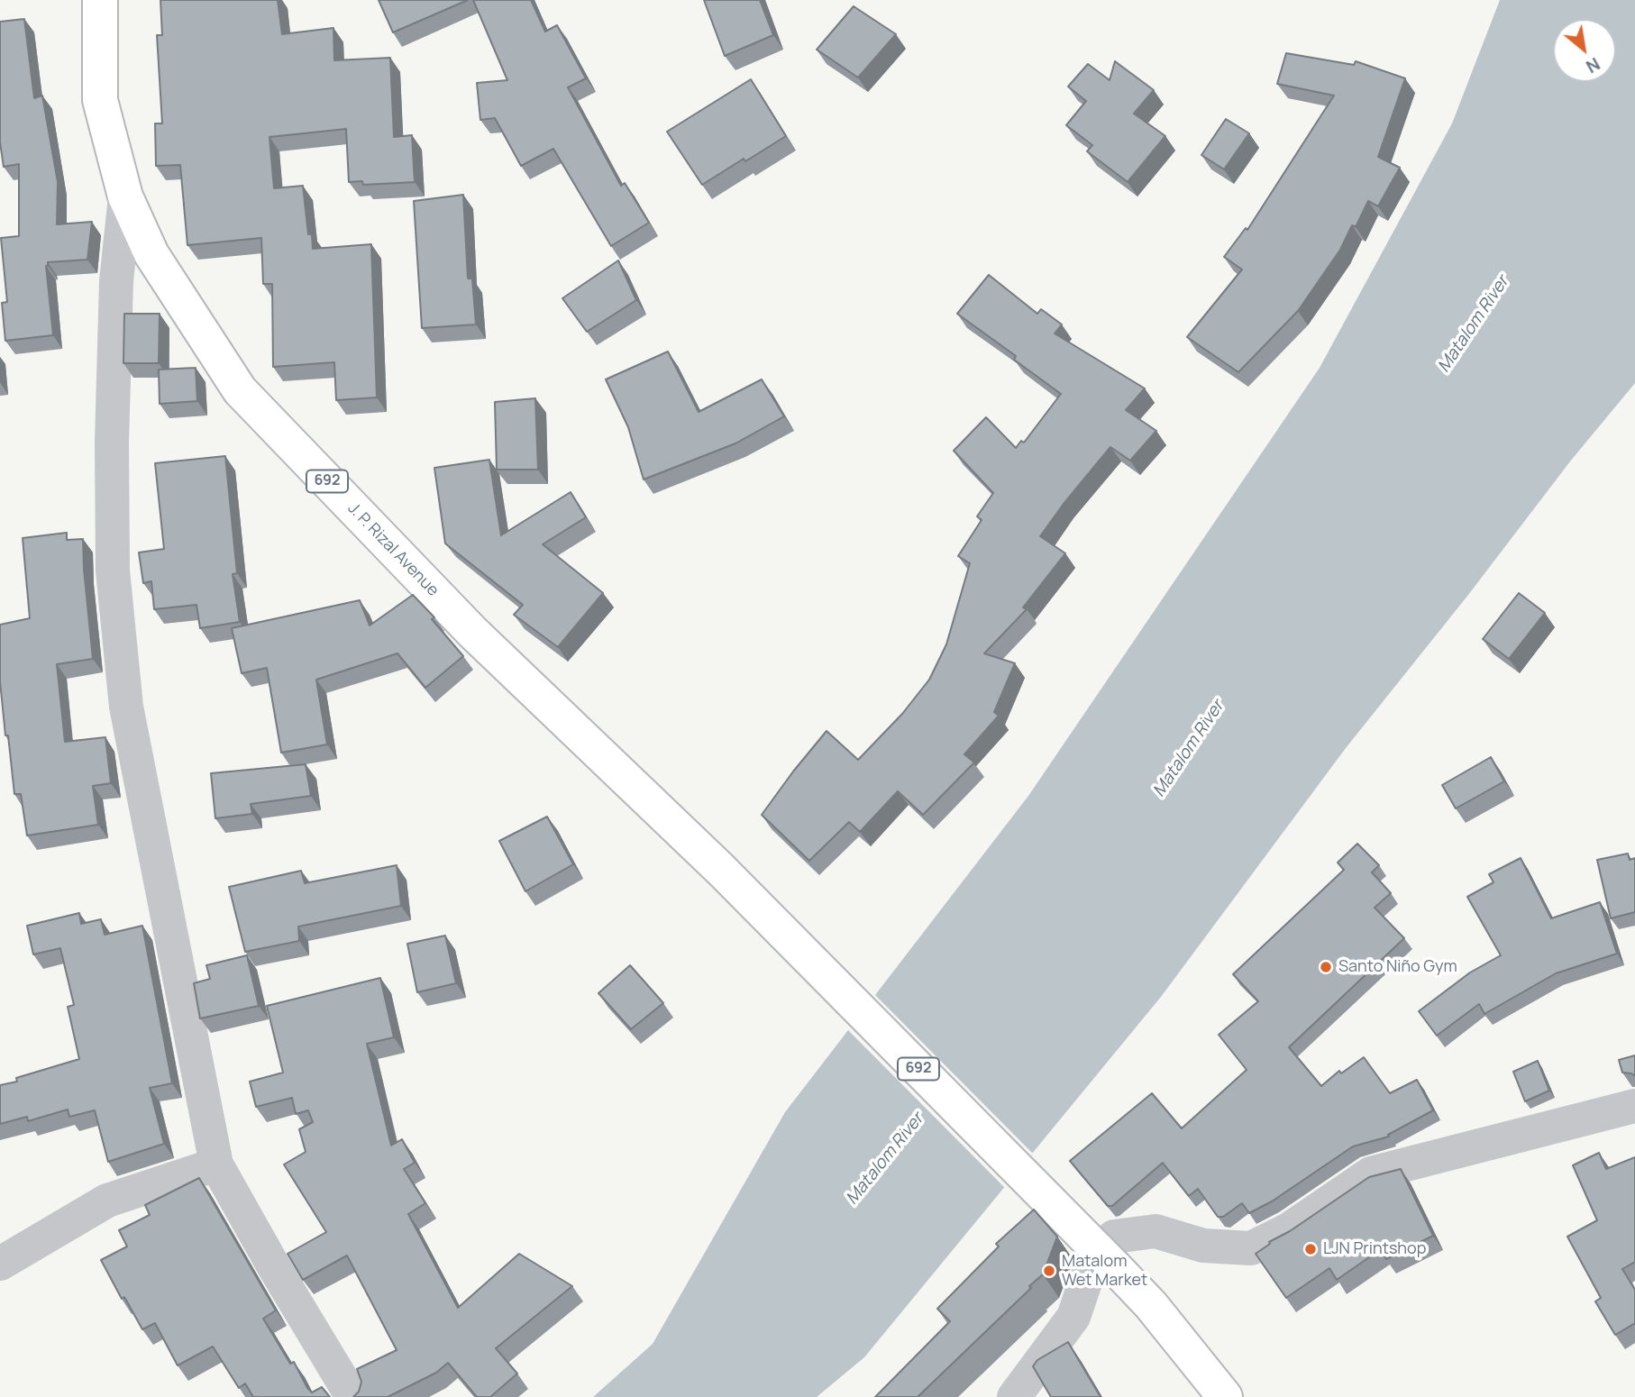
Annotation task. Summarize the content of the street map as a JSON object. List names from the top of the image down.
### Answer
{
  "streets": {
    "main road": ["692", "J. P. Rizal Avenue"]
  },
  "crossings": [
    ["692", "J. P. Rizal Avenue"]
  ],
  "water": ["Matalom River"],
  "places": ["Santo Niño Gym", "LJN Printshop", "Matalom Wet Market"],
  "north": "bottom right"
}
